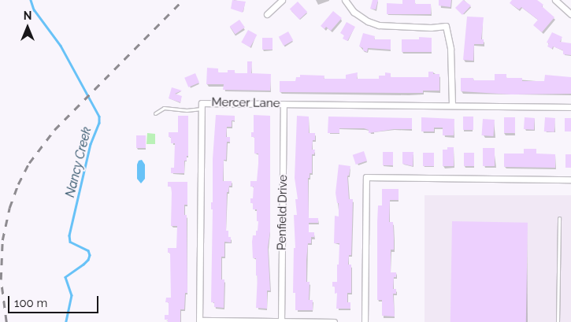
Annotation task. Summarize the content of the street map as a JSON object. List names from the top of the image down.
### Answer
{
  "streets": {
    "street": ["Mercer Lane", "Penfield Drive"]
  },
  "crossings": [
    ["Mercer Lane", "Penfield Drive"]
  ],
  "water": ["Nancy Creek"],
  "scale_bar": "100 m",
  "north": "top"
}
